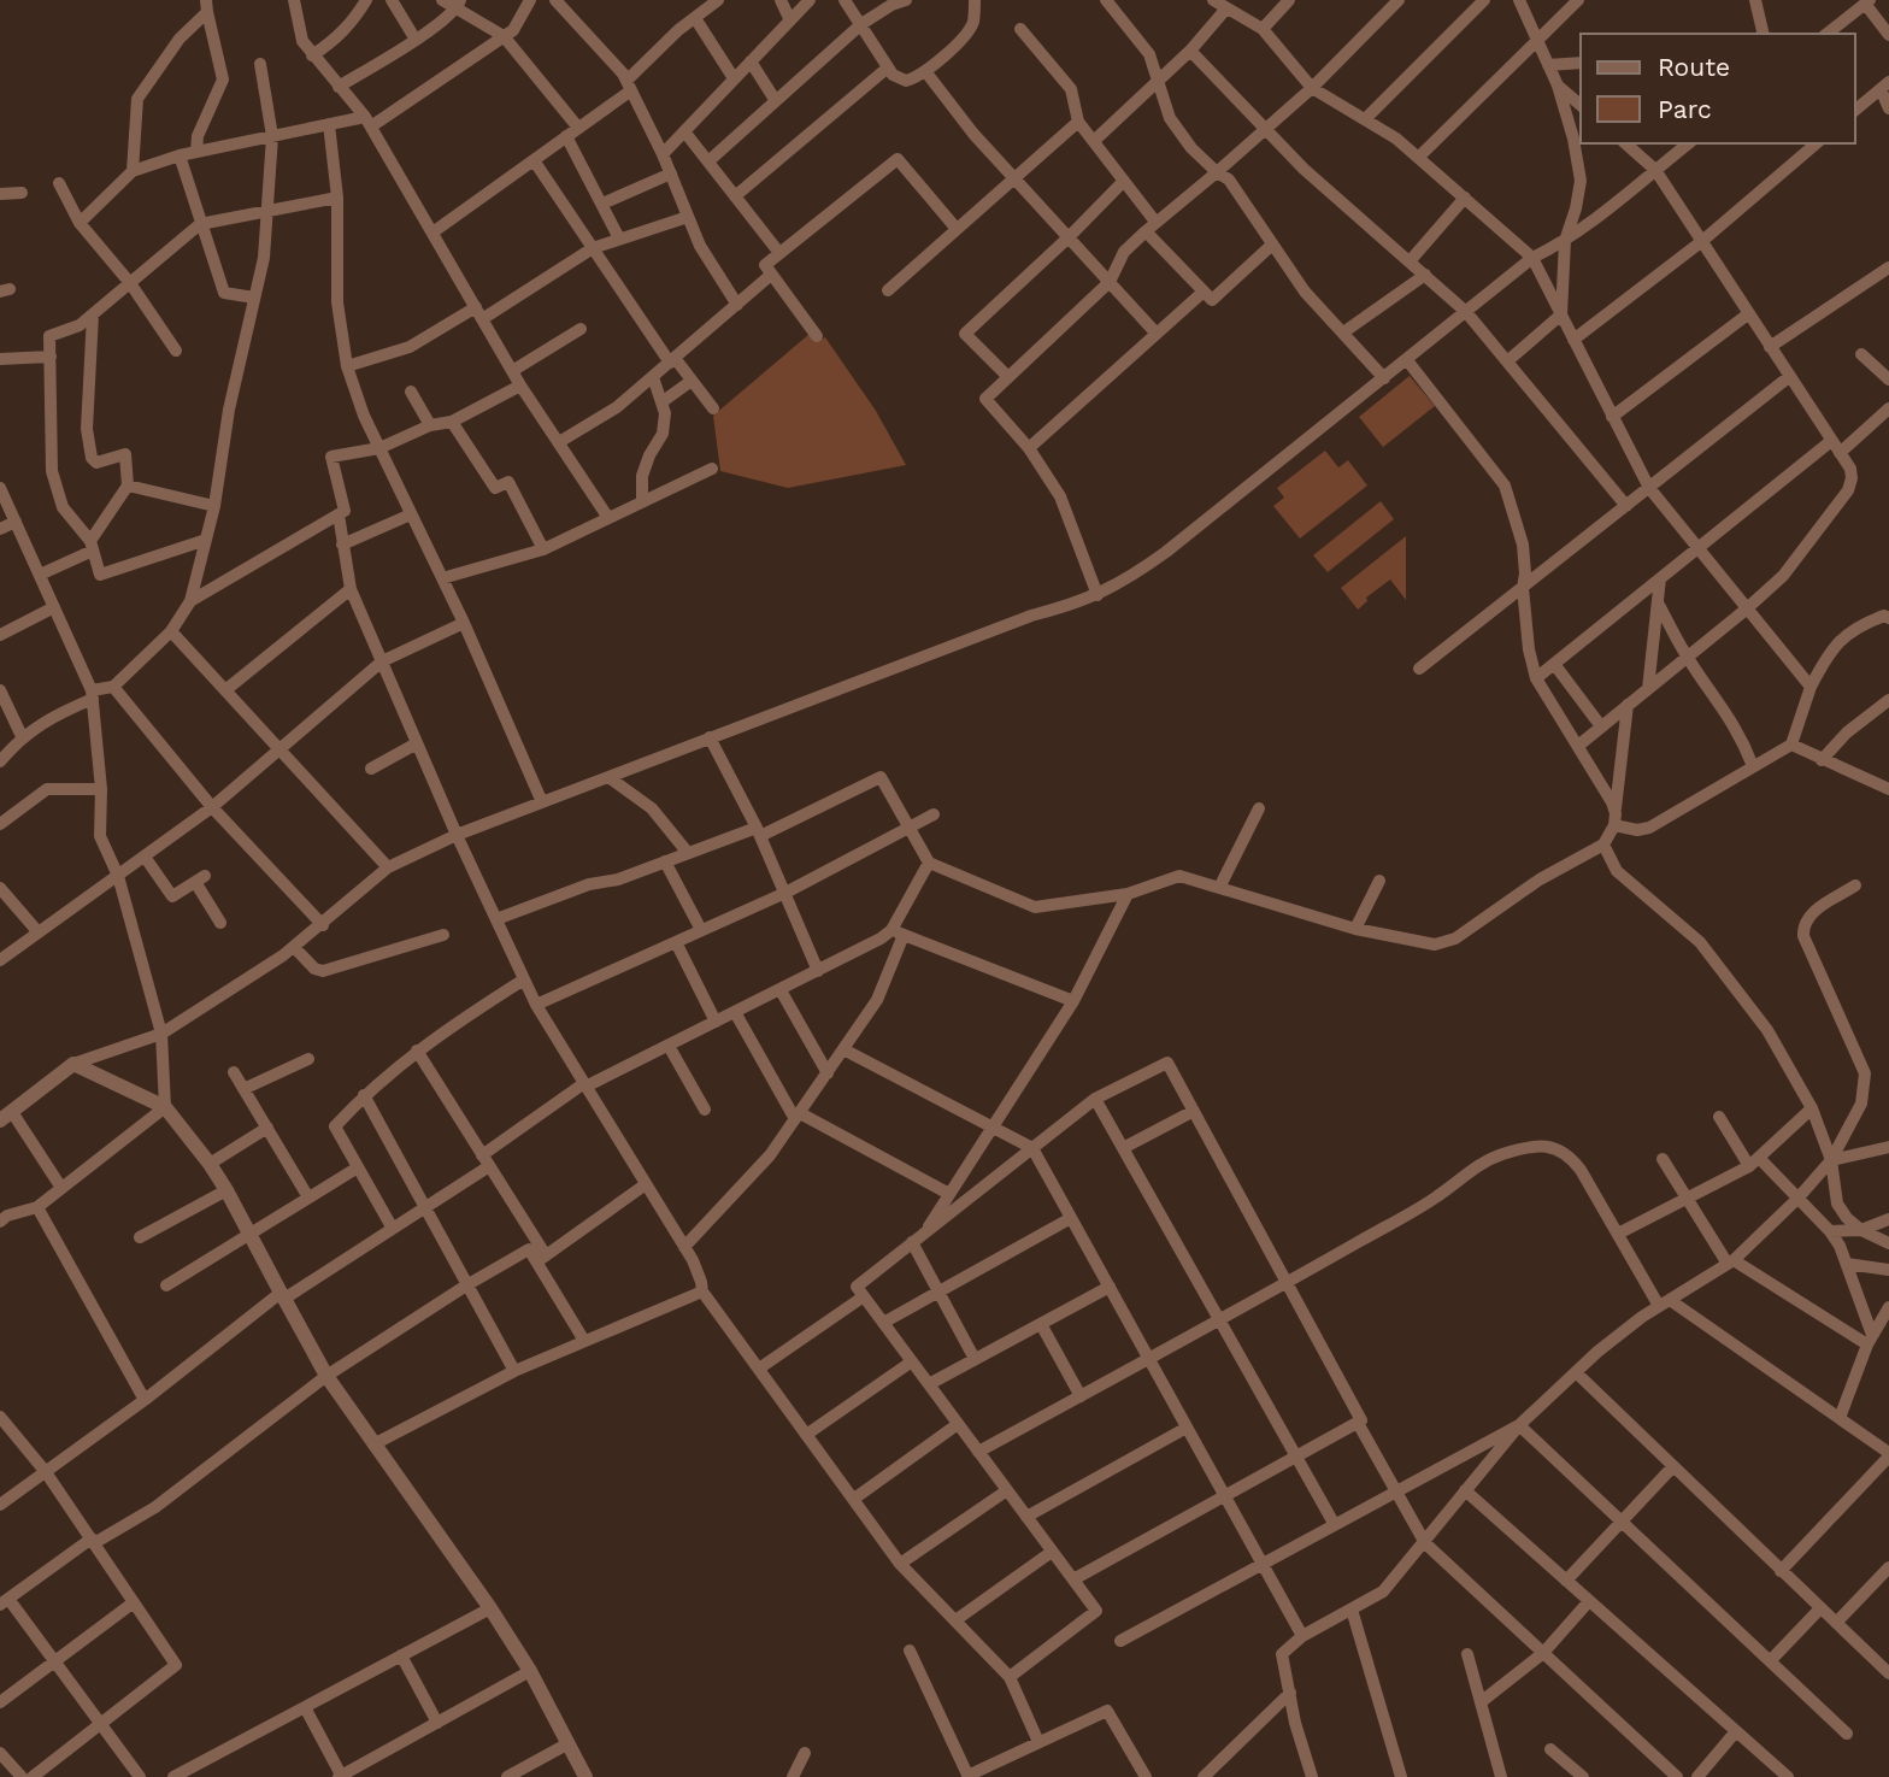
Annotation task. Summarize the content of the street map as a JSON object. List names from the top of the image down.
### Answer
{
  "legend": ["Route", "Parc"]
}
